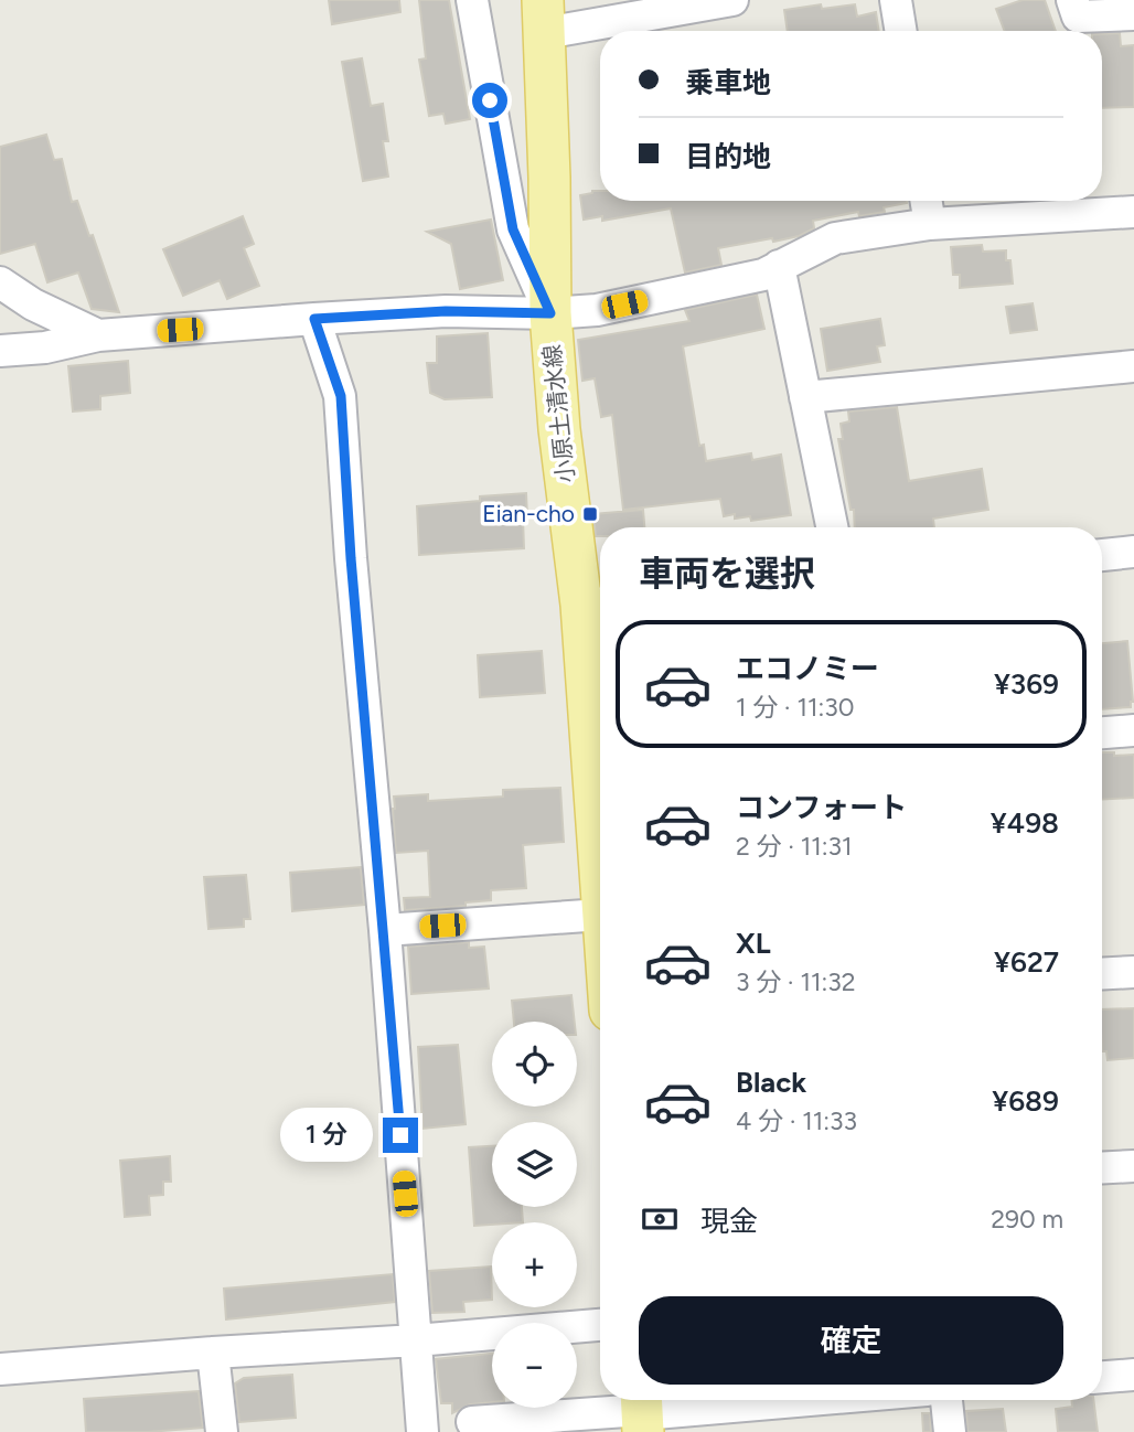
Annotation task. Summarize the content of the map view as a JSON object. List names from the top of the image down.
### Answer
{
  "streets": {
    "main road": ["小原土清水線"]
  },
  "places": {
    "transit": ["Eian-cho"]
  },
  "page": {
    "banner": ["乗車地", "目的地"],
    "heading": "車両を選択",
    "list": [
      {
        "name": "エコノミー",
        "note": "1 分 · 11:30",
        "value": "¥369"
      },
      {
        "name": "コンフォート",
        "note": "2 分 · 11:31",
        "value": "¥498"
      },
      {
        "name": "XL",
        "note": "3 分 · 11:32",
        "value": "¥627"
      },
      {
        "name": "Black",
        "note": "4 分 · 11:33",
        "value": "¥689"
      }
    ],
    "map_buttons": ["+", "−"],
    "bubble": "1 分",
    "pay": ["現金", "290 m"],
    "buttons": "確定"
  }
}
